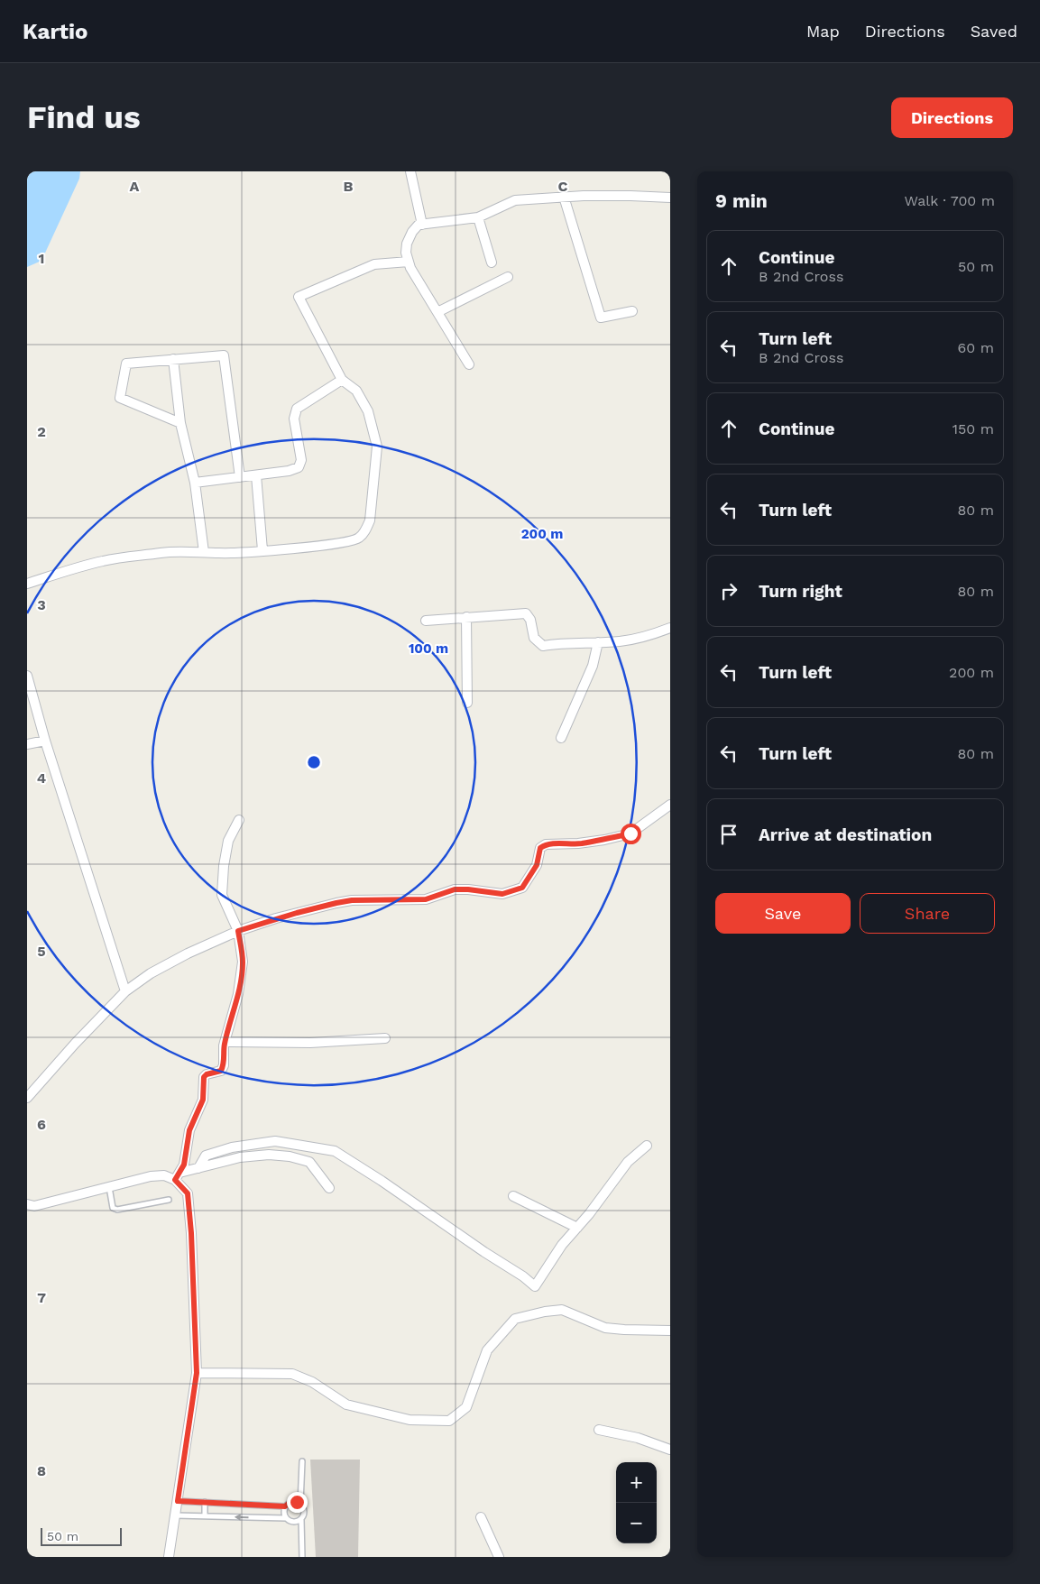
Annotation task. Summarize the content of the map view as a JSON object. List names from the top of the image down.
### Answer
{
  "scale_bar": "50 m",
  "page": {
    "header": "Kartio",
    "nav": ["Map", "Directions", "Saved"],
    "buttons": [
      "Directions",
      ["Save", "Share"]
    ],
    "title": "Find us",
    "heading": ["9 min", "Walk · 700 m"],
    "list": [
      ["Continue", "B 2nd Cross", "50 m"],
      ["Turn left", "B 2nd Cross", "60 m"],
      ["Continue", "150 m"],
      ["Turn left", "80 m"],
      ["Turn right", "80 m"],
      ["Turn left", "200 m"],
      ["Turn left", "80 m"],
      "Arrive at destination"
    ],
    "map_buttons": ["+", "−"],
    "scale": "50 m"
  },
  "grid": {
    "columns": ["A", "B", "C"],
    "rows": [
      "1",
      "2",
      "3",
      "4",
      "5",
      "6",
      "7",
      "8"
    ]
  },
  "rings": ["200 m", "100 m"]
}
